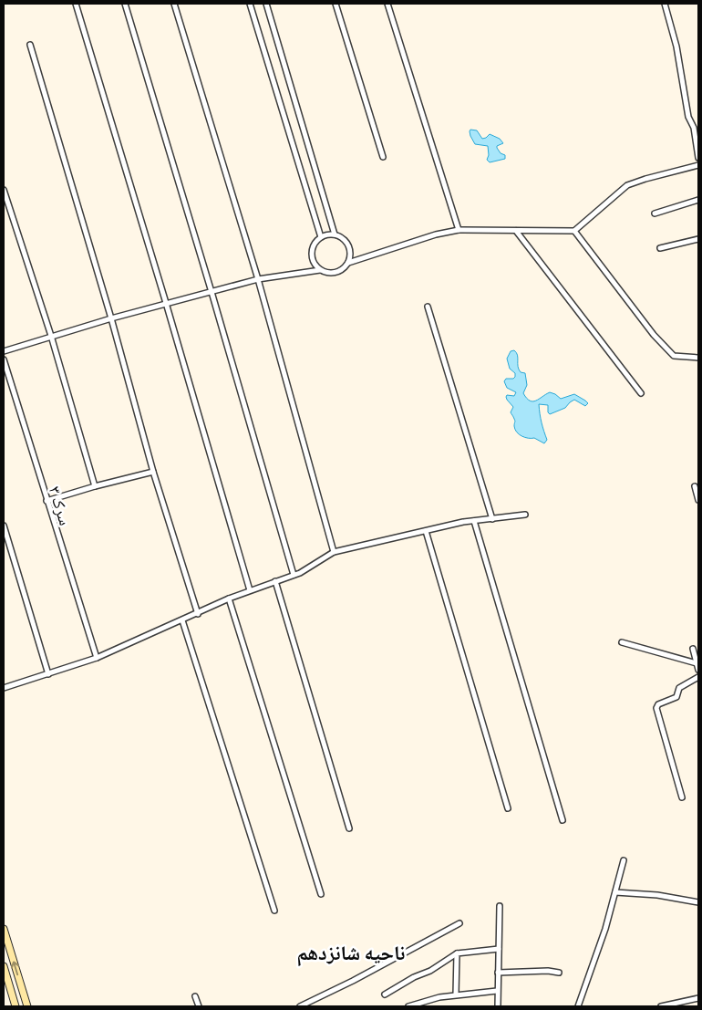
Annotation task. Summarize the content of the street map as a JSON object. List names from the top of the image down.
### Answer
{
  "streets": {
    "street": ["سرک ۳"]
  },
  "districts": ["ناحیه شانزدهم"]
}
